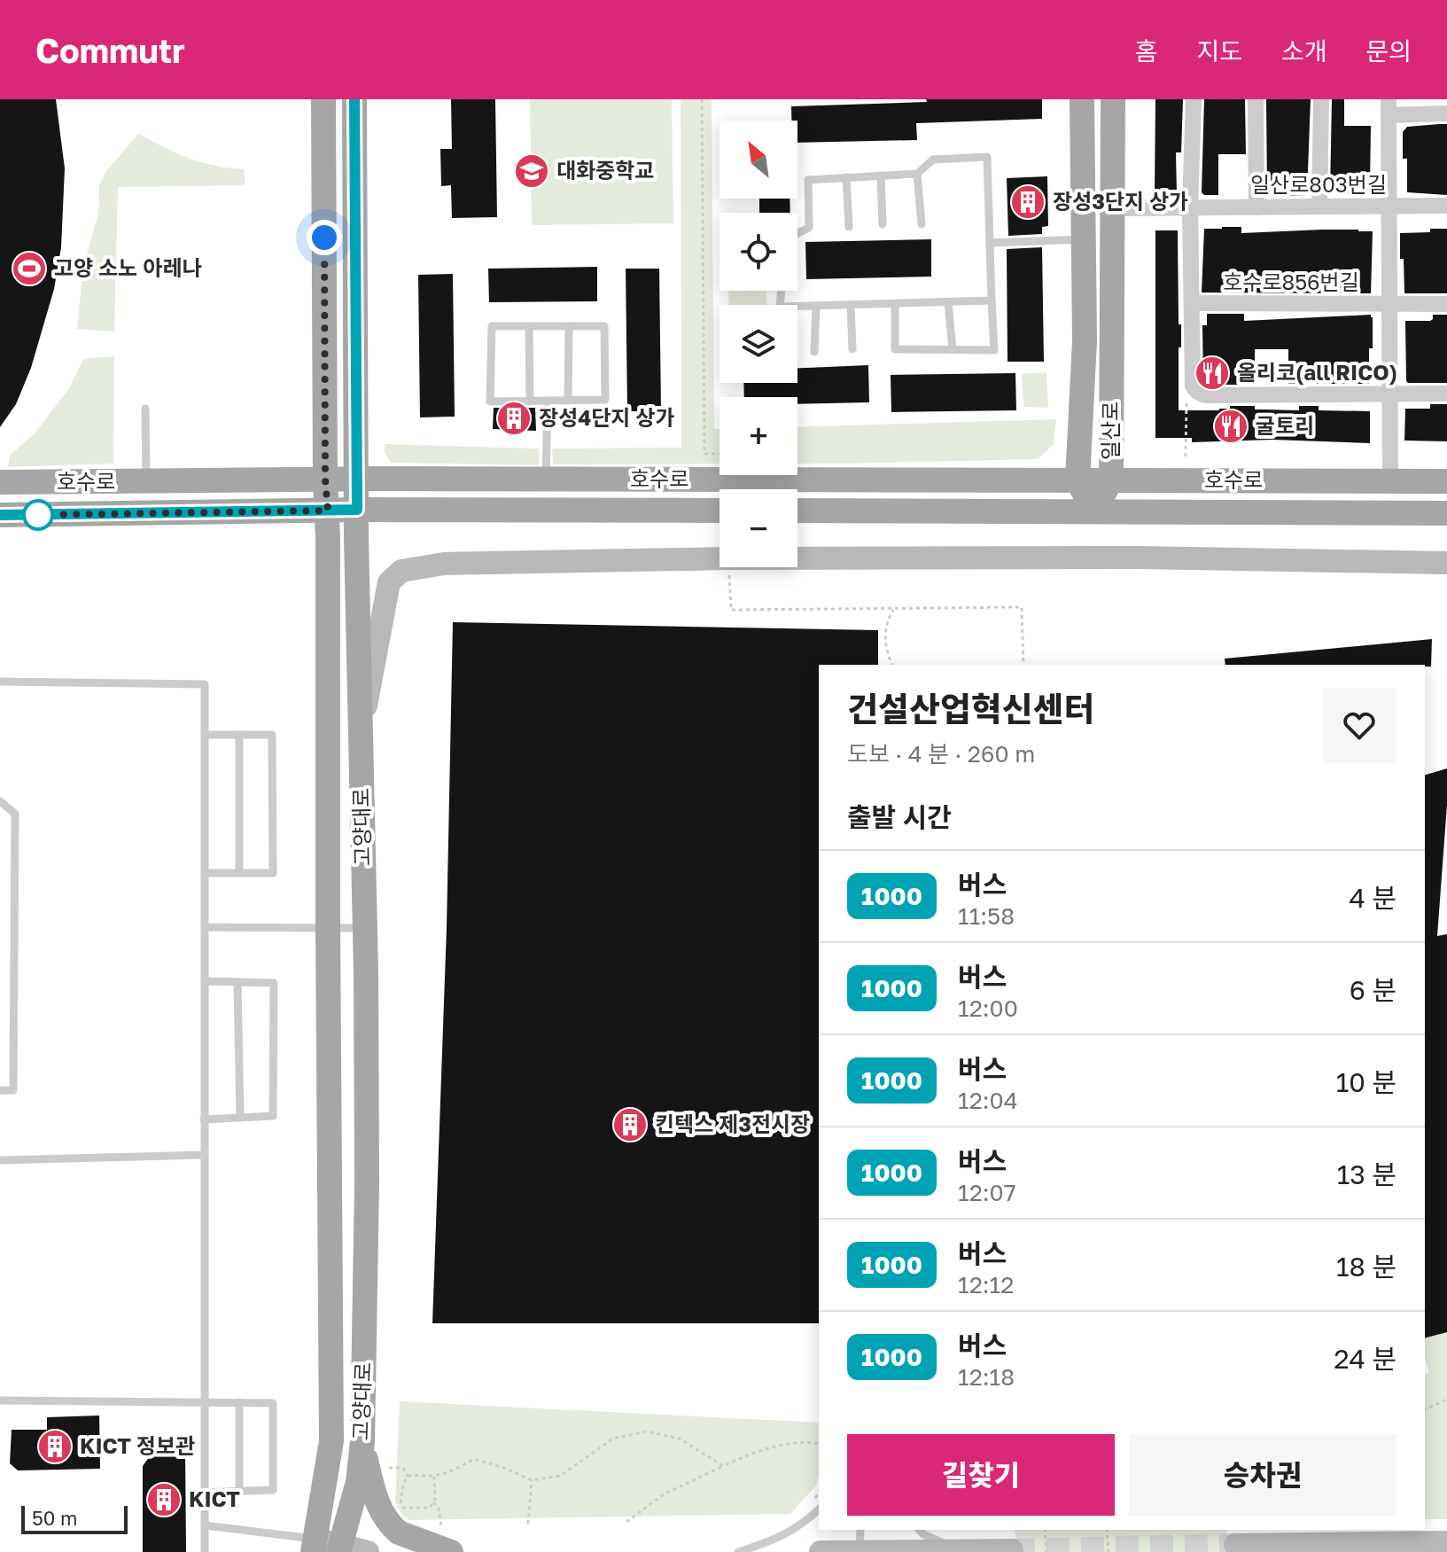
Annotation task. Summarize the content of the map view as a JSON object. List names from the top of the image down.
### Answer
{
  "streets": {
    "main road": ["일산로", "호수로", "고양대로"],
    "street": ["일산로803번길", "호수로856번길"]
  },
  "crossings": [
    ["일산로803번길", "호수로856번길"],
    ["일산로803번길", "일산로"],
    ["호수로856번길", "호수로"],
    ["일산로", "호수로"],
    ["호수로", "고양대로"]
  ],
  "places": {
    "school or university": ["대화중학교"],
    "building": [
      "장성3단지 상가",
      "장성4단지 상가",
      "킨텍스 제3전시장",
      "KICT 정보관",
      "KICT"
    ],
    "sports": ["고양 소노 아레나"],
    "restaurant": ["올리코(all RICO)", "굴토리"]
  },
  "lines": ["bus line 1000"],
  "scale_bar": "50 m",
  "north": "top left",
  "page": {
    "header": "Commutr",
    "nav": [
      "홈",
      "지도",
      "소개",
      "문의"
    ],
    "map_buttons": ["+", "−"],
    "heading": [
      ["건설산업혁신센터", "도보 · 4 분 · 260 m"],
      "출발 시간"
    ],
    "list": [
      {
        "mark": "1000",
        "name": "버스",
        "note": "11:58",
        "value": "4 분"
      },
      {
        "mark": "1000",
        "name": "버스",
        "note": "12:00",
        "value": "6 분"
      },
      {
        "mark": "1000",
        "name": "버스",
        "note": "12:04",
        "value": "10 분"
      },
      {
        "mark": "1000",
        "name": "버스",
        "note": "12:07",
        "value": "13 분"
      },
      {
        "mark": "1000",
        "name": "버스",
        "note": "12:12",
        "value": "18 분"
      },
      {
        "mark": "1000",
        "name": "버스",
        "note": "12:18",
        "value": "24 분"
      }
    ],
    "buttons": ["길찾기", "승차권"],
    "scale": "50 m"
  }
}
